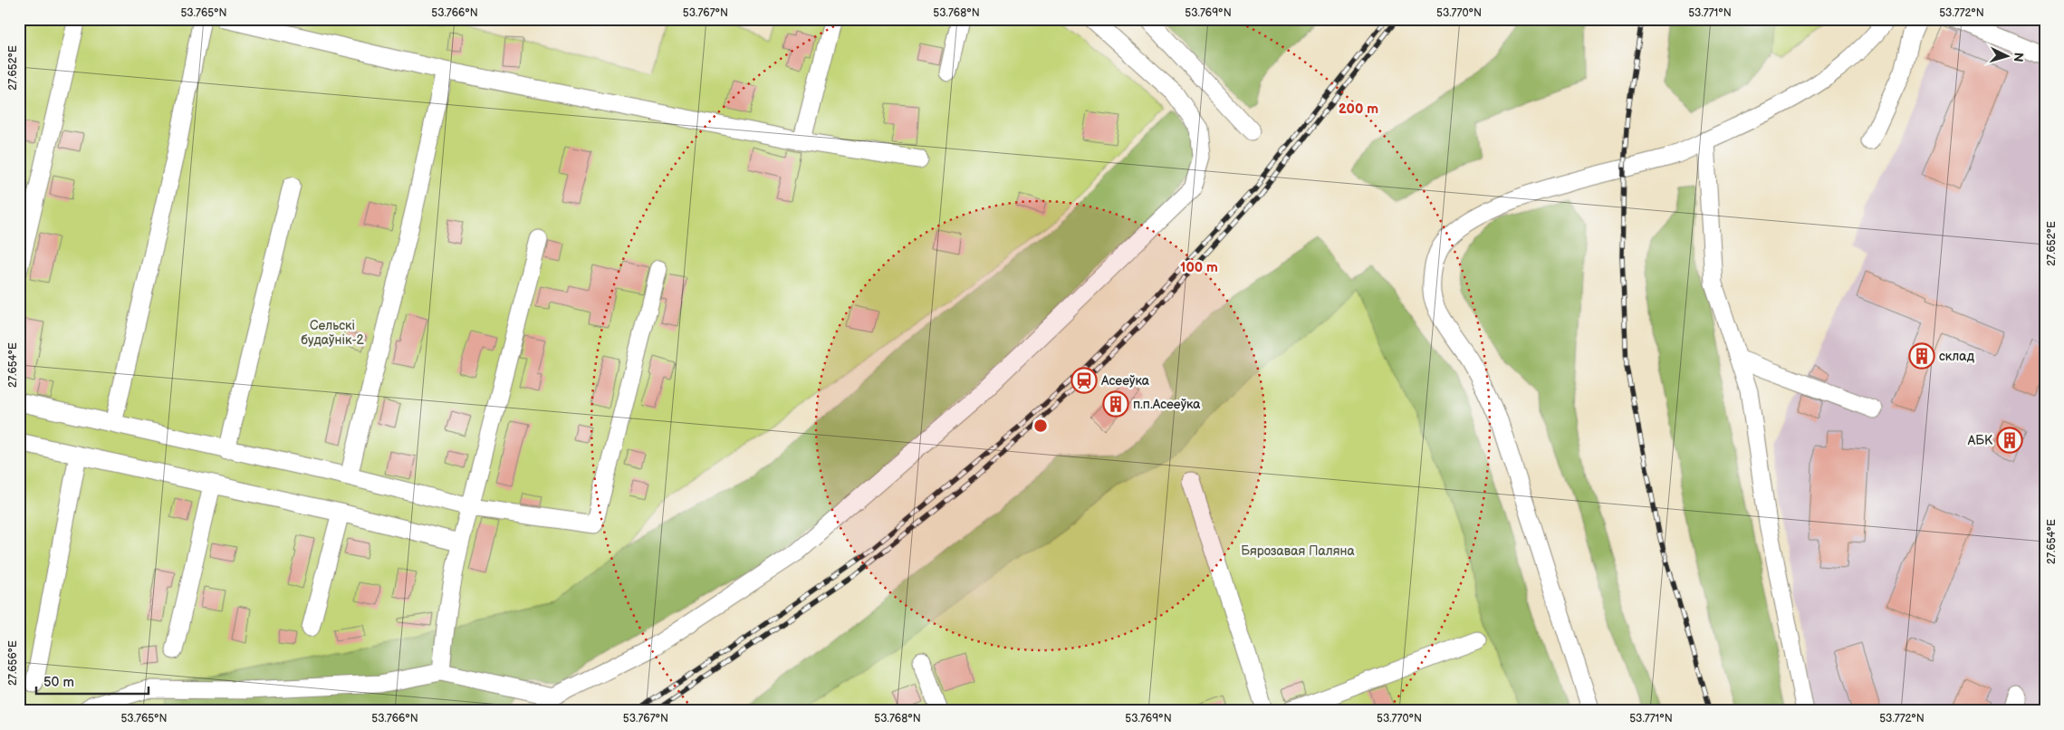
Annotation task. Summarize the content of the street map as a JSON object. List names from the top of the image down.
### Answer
{
  "parks": ["Сельскі будаўнік-2", "Бярозавая Паляна"],
  "places": {
    "building": ["склад", "п.п.Асееўка", "АБК"],
    "station": ["Асееўка"]
  },
  "scale_bar": "50 m",
  "north": "right",
  "coordinates": [
    "53.765°N",
    "53.766°N",
    "53.767°N",
    "53.768°N",
    "53.769°N",
    "53.770°N",
    "53.771°N",
    "53.772°N",
    "27.652°E",
    "27.654°E",
    "27.656°E"
  ],
  "rings": ["200 m", "100 m"]
}
